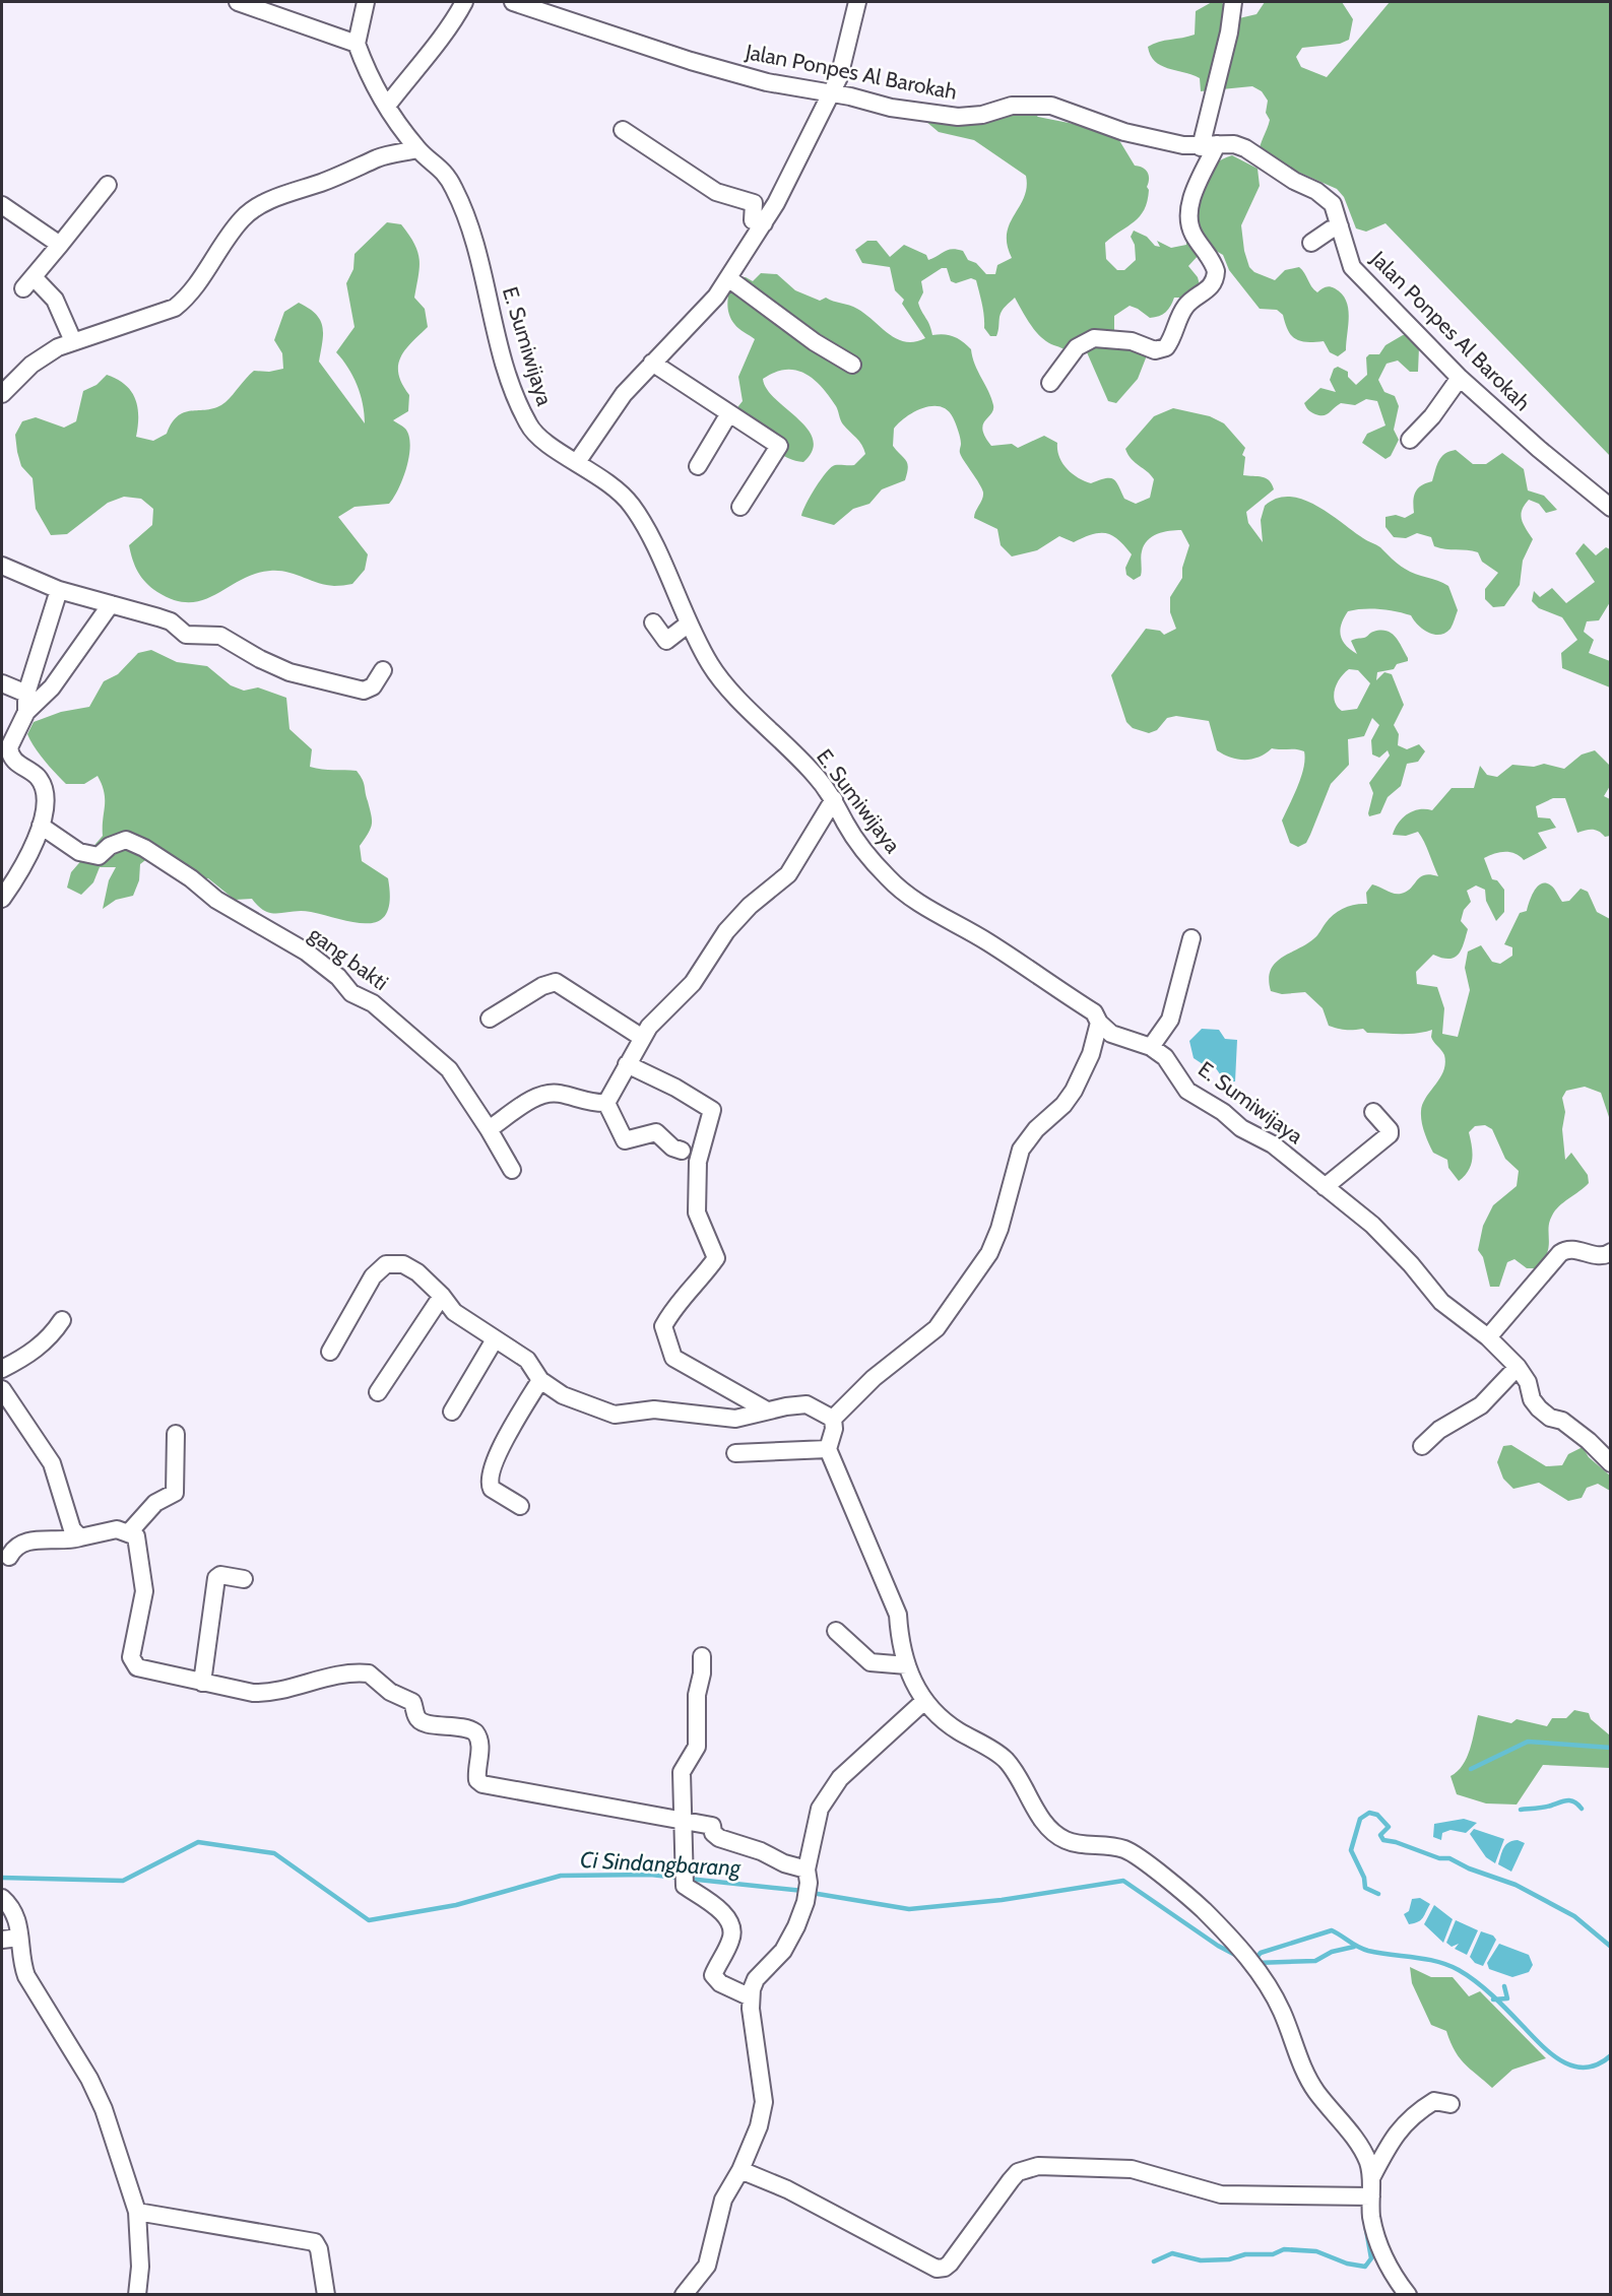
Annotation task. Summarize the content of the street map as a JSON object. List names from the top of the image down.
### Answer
{
  "streets": {
    "street": ["Jalan Ponpes Al Barokah", "E. Sumiwijaya", "gang bakti"]
  },
  "water": ["Ci Sindangbarang"]
}
